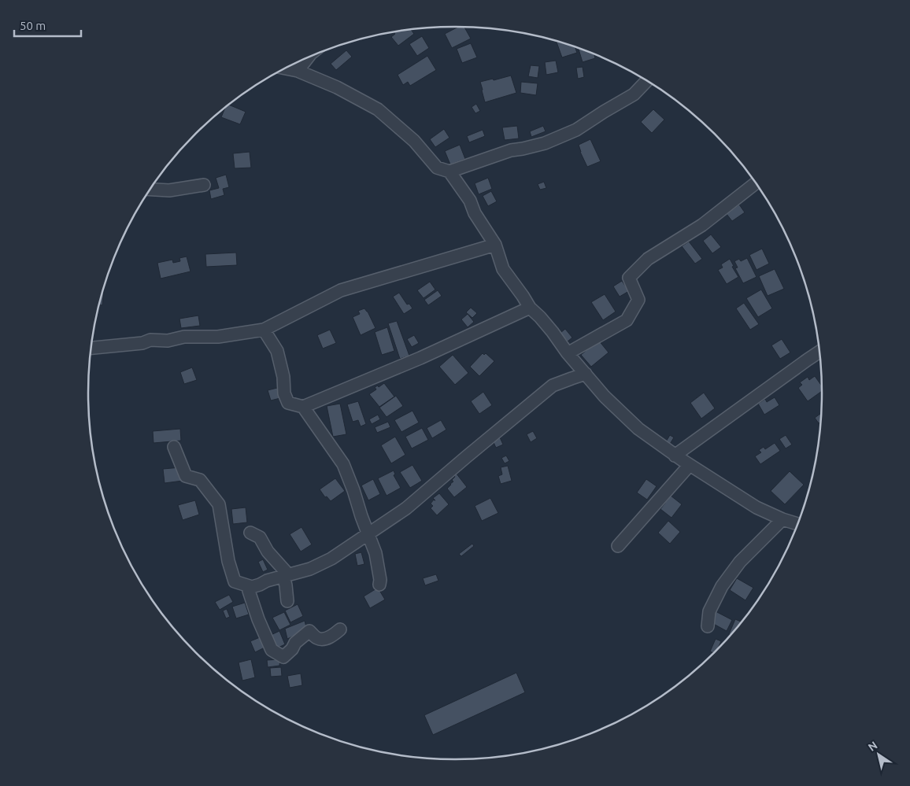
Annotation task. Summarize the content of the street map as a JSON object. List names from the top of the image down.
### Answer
{
  "scale_bar": "50 m",
  "north": "top left"
}
